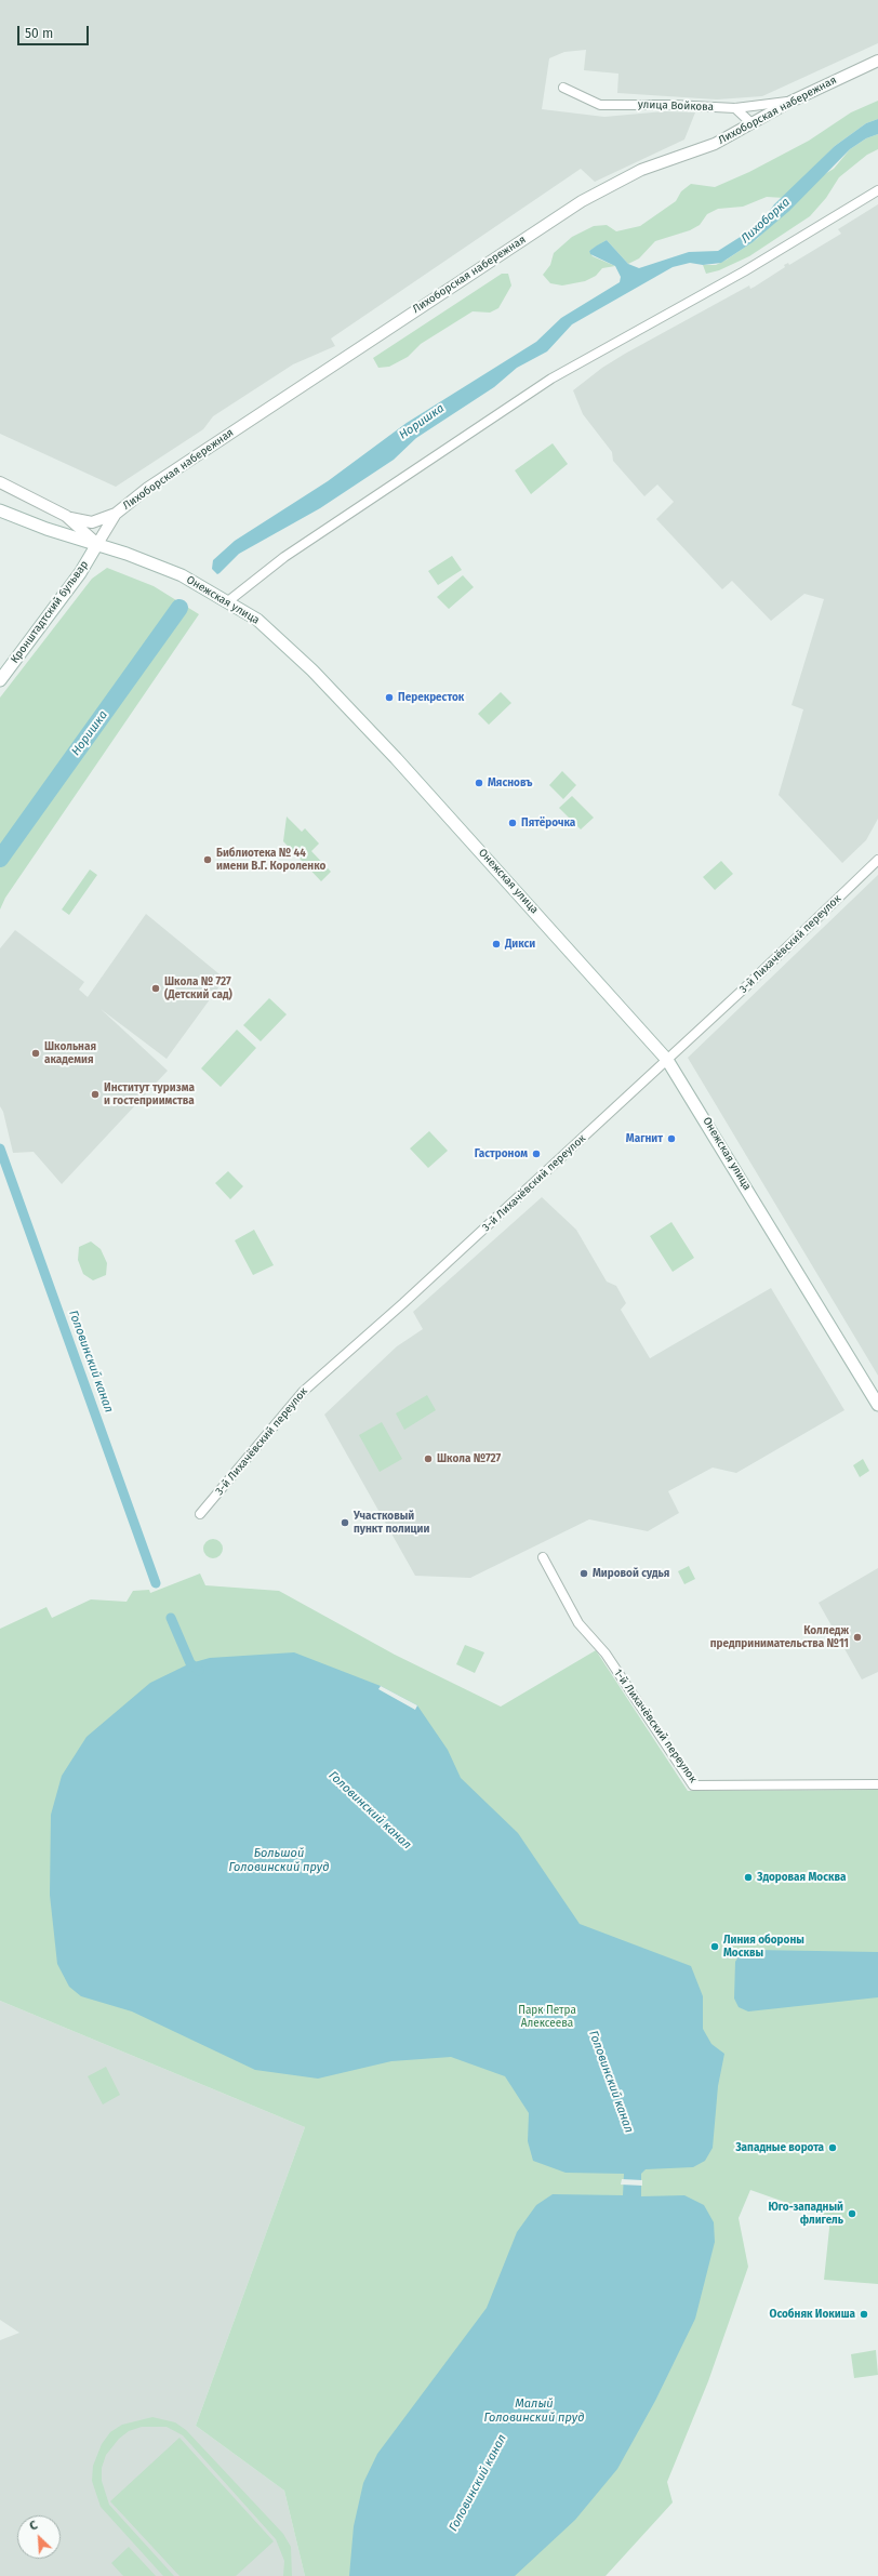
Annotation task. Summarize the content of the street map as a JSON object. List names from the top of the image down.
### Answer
{
  "streets": {
    "main road": ["Онежская улица", "Кронштадтский бульвар"],
    "street": [
      "улица Войкова",
      "Лихоборская набережная",
      "3-й Лихачёвский переулок",
      "1-й Лихачёвский переулок"
    ]
  },
  "crossings": [
    ["улица Войкова", "Лихоборская набережная"],
    ["Лихоборская набережная", "Онежская улица"],
    ["Лихоборская набережная", "Кронштадтский бульвар"],
    ["Онежская улица", "Кронштадтский бульвар"],
    ["Онежская улица", "3-й Лихачёвский переулок"]
  ],
  "water": [
    "Лихоборка",
    "Норишка",
    "Головинский канал",
    "Большой Головинский пруд",
    "Малый Головинский пруд"
  ],
  "parks": ["Парк Петра Алексеева"],
  "places": [
    "Перекресток",
    "Мясновъ",
    "Пятёрочка",
    "Библиотека № 44 имени В.Г. Короленко",
    "Дикси",
    "Школа № 727 (Детский сад)",
    "Школьная академия",
    "Институт туризма и гостеприимства",
    "Магнит",
    "Гастроном",
    "Школа №727",
    "Участковый пункт полиции",
    "Мировой судья",
    "Колледж предпринимательства №11",
    "Здоровая Москва",
    "Линия обороны Москвы",
    "Западные ворота",
    "Юго-западный флигель",
    "Особняк Иокиша"
  ],
  "scale_bar": "50 m",
  "north": "top left"
}
